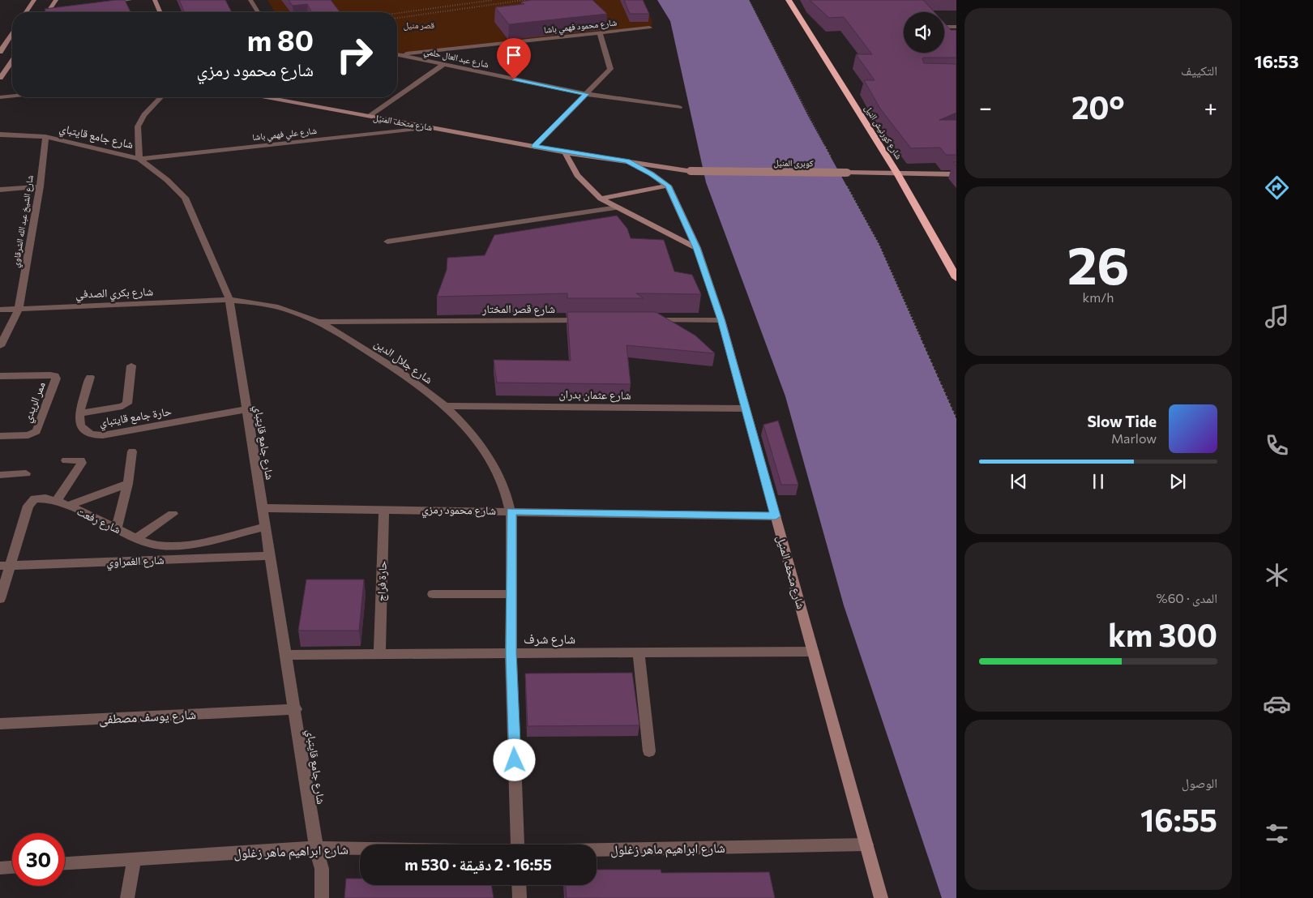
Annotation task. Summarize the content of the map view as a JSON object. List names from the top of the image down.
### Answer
{
  "streets": {
    "highway": ["شارع كورنيش النيل"],
    "street": [
      "شارع محمود فهمي باشا",
      "شارع عبد العال حلمي",
      "شارع متحف المنيل",
      "شارع علي فهمي باشا",
      "شارع جامع قايتباي",
      "كوبرى المنيل",
      "شارع الشيخ عبد الله الشرقاوي",
      "شارع بكري الصدفي",
      "شارع قصر المختار",
      "شارع جلال الدين",
      "شارع عثمان بدران",
      "ممر الريدي",
      "حارة جامع قايتباي",
      "شارع محمود رمزي",
      "شارع رفعت",
      "شارع الغمراوي",
      "حارة فراج",
      "شارع شرف",
      "شارع يوسف مصطفى",
      "شارع ابراهيم ماهر زغلول"
    ]
  },
  "crossings": [
    ["شارع متحف المنيل", "شارع علي فهمي باشا"],
    ["شارع متحف المنيل", "كوبرى المنيل"],
    ["شارع متحف المنيل", "شارع عثمان بدران"],
    ["شارع متحف المنيل", "شارع محمود رمزي"],
    ["شارع متحف المنيل", "شارع شرف"],
    ["شارع متحف المنيل", "شارع ابراهيم ماهر زغلول"],
    ["شارع كورنيش النيل", "كوبرى المنيل"],
    ["شارع علي فهمي باشا", "شارع جامع قايتباي"],
    ["شارع جامع قايتباي", "شارع الشيخ عبد الله الشرقاوي"],
    ["شارع جامع قايتباي", "شارع بكري الصدفي"],
    ["شارع جامع قايتباي", "شارع جلال الدين"],
    ["شارع جامع قايتباي", "حارة جامع قايتباي"],
    ["شارع جامع قايتباي", "شارع محمود رمزي"],
    ["شارع جامع قايتباي", "شارع رفعت"],
    ["شارع جامع قايتباي", "شارع الغمراوي"],
    ["شارع جامع قايتباي", "شارع شرف"],
    ["شارع جامع قايتباي", "شارع يوسف مصطفى"],
    ["شارع جامع قايتباي", "شارع ابراهيم ماهر زغلول"],
    ["شارع الشيخ عبد الله الشرقاوي", "شارع بكري الصدفي"],
    ["شارع بكري الصدفي", "شارع جلال الدين"],
    ["شارع قصر المختار", "شارع جلال الدين"],
    ["شارع جلال الدين", "شارع عثمان بدران"],
    ["شارع جلال الدين", "شارع محمود رمزي"],
    ["شارع جلال الدين", "شارع شرف"],
    ["شارع محمود رمزي", "حارة فراج"],
    ["شارع رفعت", "شارع الغمراوي"],
    ["حارة فراج", "شارع شرف"]
  ],
  "parks": ["قصر منيل"],
  "page": {
    "tabs": "16:53",
    "tile": [
      "التكييف",
      ["26", "km/h"],
      ["المدى · 60%", "300 km"],
      ["الوصول", "16:55"]
    ],
    "turn": ["80 m", "شارع محمود رمزي"],
    "heat": ["−", "20°", "+"],
    "song": ["Slow Tide", "Marlow"],
    "limit": "30",
    "trip": "16:55 · 2 دقيقة · 530 m"
  }
}
